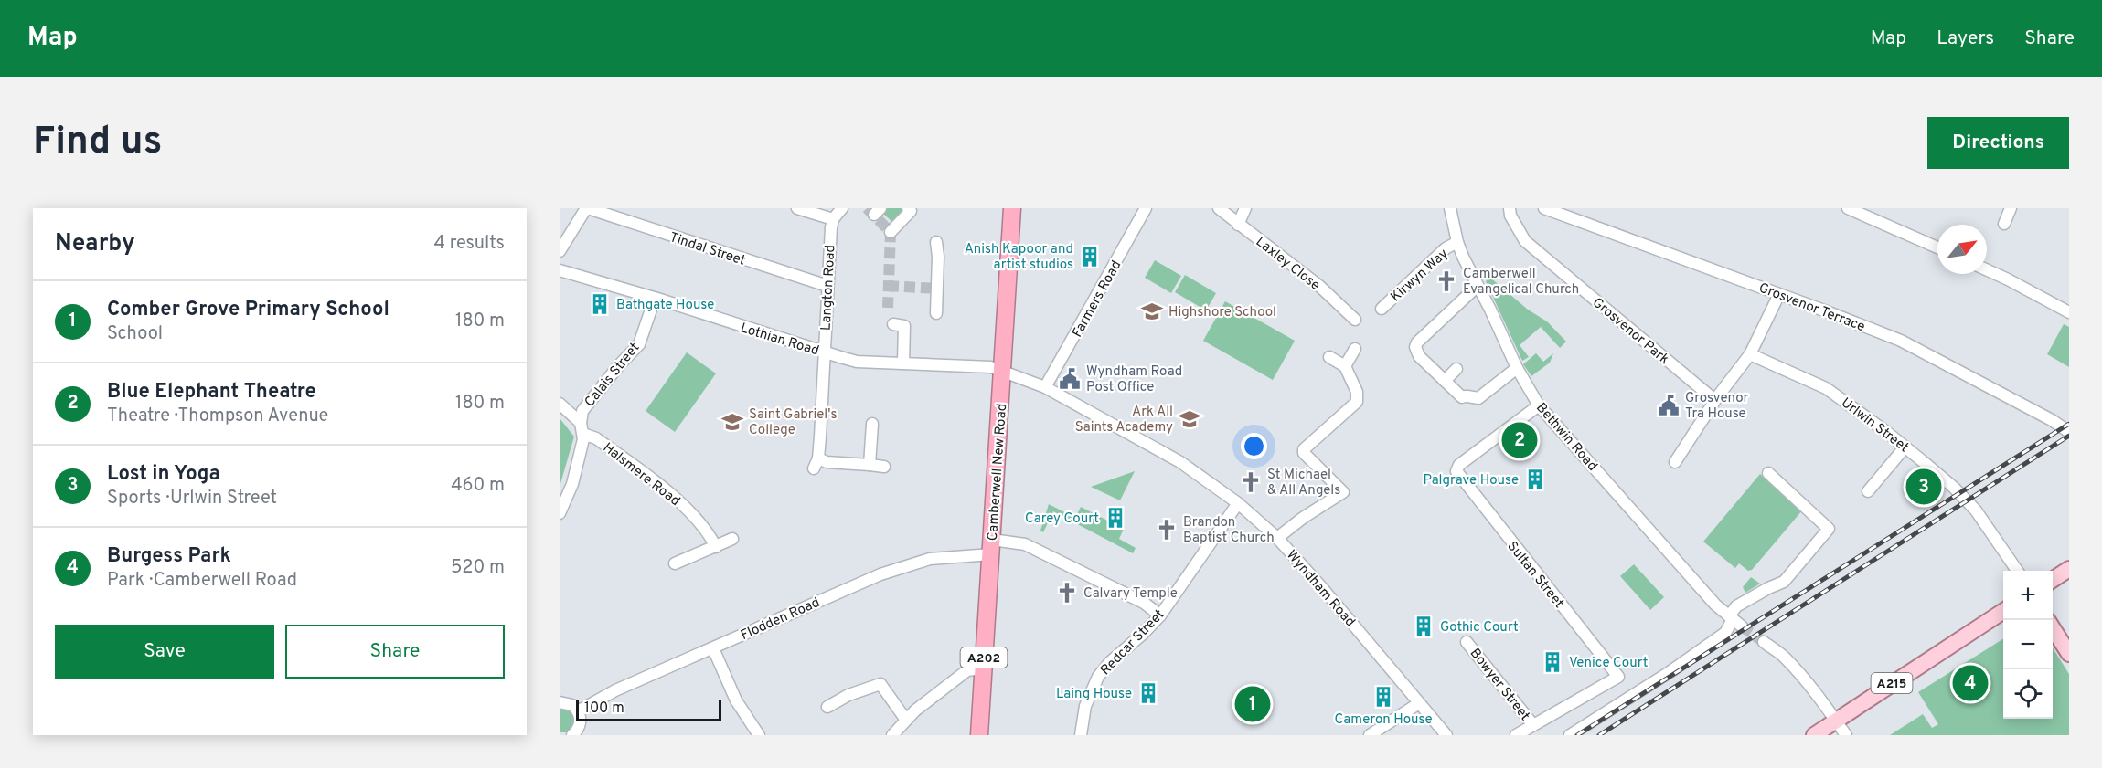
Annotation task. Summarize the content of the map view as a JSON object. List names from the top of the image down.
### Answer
{
  "streets": {
    "highway": ["Camberwell New Road", "A202"],
    "main road": ["A215"],
    "street": [
      "Tindal Street",
      "Laxley Close",
      "Kirwyn Way",
      "Langton Road",
      "Farmers Road",
      "Grosvenor Terrace",
      "Grosvenor Park",
      "Lothian Road",
      "Calais Street",
      "Urlwin Street",
      "Bethwin Road",
      "Halsmere Road",
      "Sultan Street",
      "Wyndham Road",
      "Flodden Road",
      "Redcar Street",
      "Bowyer Street"
    ]
  },
  "crossings": [
    ["Tindal Street", "Langton Road"],
    ["Kirwyn Way", "Bethwin Road"],
    ["Langton Road", "Lothian Road"],
    ["Farmers Road", "Wyndham Road"],
    ["Lothian Road", "Calais Street"],
    ["Lothian Road", "Camberwell New Road"],
    ["Lothian Road", "Wyndham Road"],
    ["Calais Street", "Halsmere Road"],
    ["Bethwin Road", "Sultan Street"],
    ["Camberwell New Road", "Wyndham Road"],
    ["Camberwell New Road", "Flodden Road"],
    ["Sultan Street", "Bowyer Street"],
    ["Wyndham Road", "Redcar Street"],
    ["Flodden Road", "Redcar Street"]
  ],
  "places": {
    "building": [
      "Anish Kapoor and artist studios",
      "Bathgate House",
      "Palgrave House",
      "Carey Court",
      "Gothic Court",
      "Venice Court",
      "Laing House",
      "Cameron House"
    ],
    "church": [
      "Camberwell Evangelical Church",
      "St Michael & All Angels",
      "Brandon Baptist Church",
      "Calvary Temple"
    ],
    "school or university": ["Highshore School", "Ark All Saints Academy", "Saint Gabriel's College"],
    "public building": ["Wyndham Road Post Office", "Grosvenor Tra House"]
  },
  "scale_bar": "100 m",
  "north": "top right",
  "page": {
    "header": "Map",
    "nav": ["Map", "Layers", "Share"],
    "buttons": [
      "Directions",
      ["Save", "Share"]
    ],
    "title": "Find us",
    "heading": ["Nearby", "4 results"],
    "list": [
      {
        "mark": "1",
        "name": "Comber Grove Primary School",
        "note": "School",
        "value": "180 m"
      },
      {
        "mark": "2",
        "name": "Blue Elephant Theatre",
        "note": "Theatre · Thompson Avenue",
        "value": "180 m"
      },
      {
        "mark": "3",
        "name": "Lost in Yoga",
        "note": "Sports · Urlwin Street",
        "value": "460 m"
      },
      {
        "mark": "4",
        "name": "Burgess Park",
        "note": "Park · Camberwell Road",
        "value": "520 m"
      }
    ],
    "pins": [
      "2",
      "3",
      "4",
      "1"
    ],
    "map_buttons": ["+", "−"],
    "scale": "100 m"
  }
}
